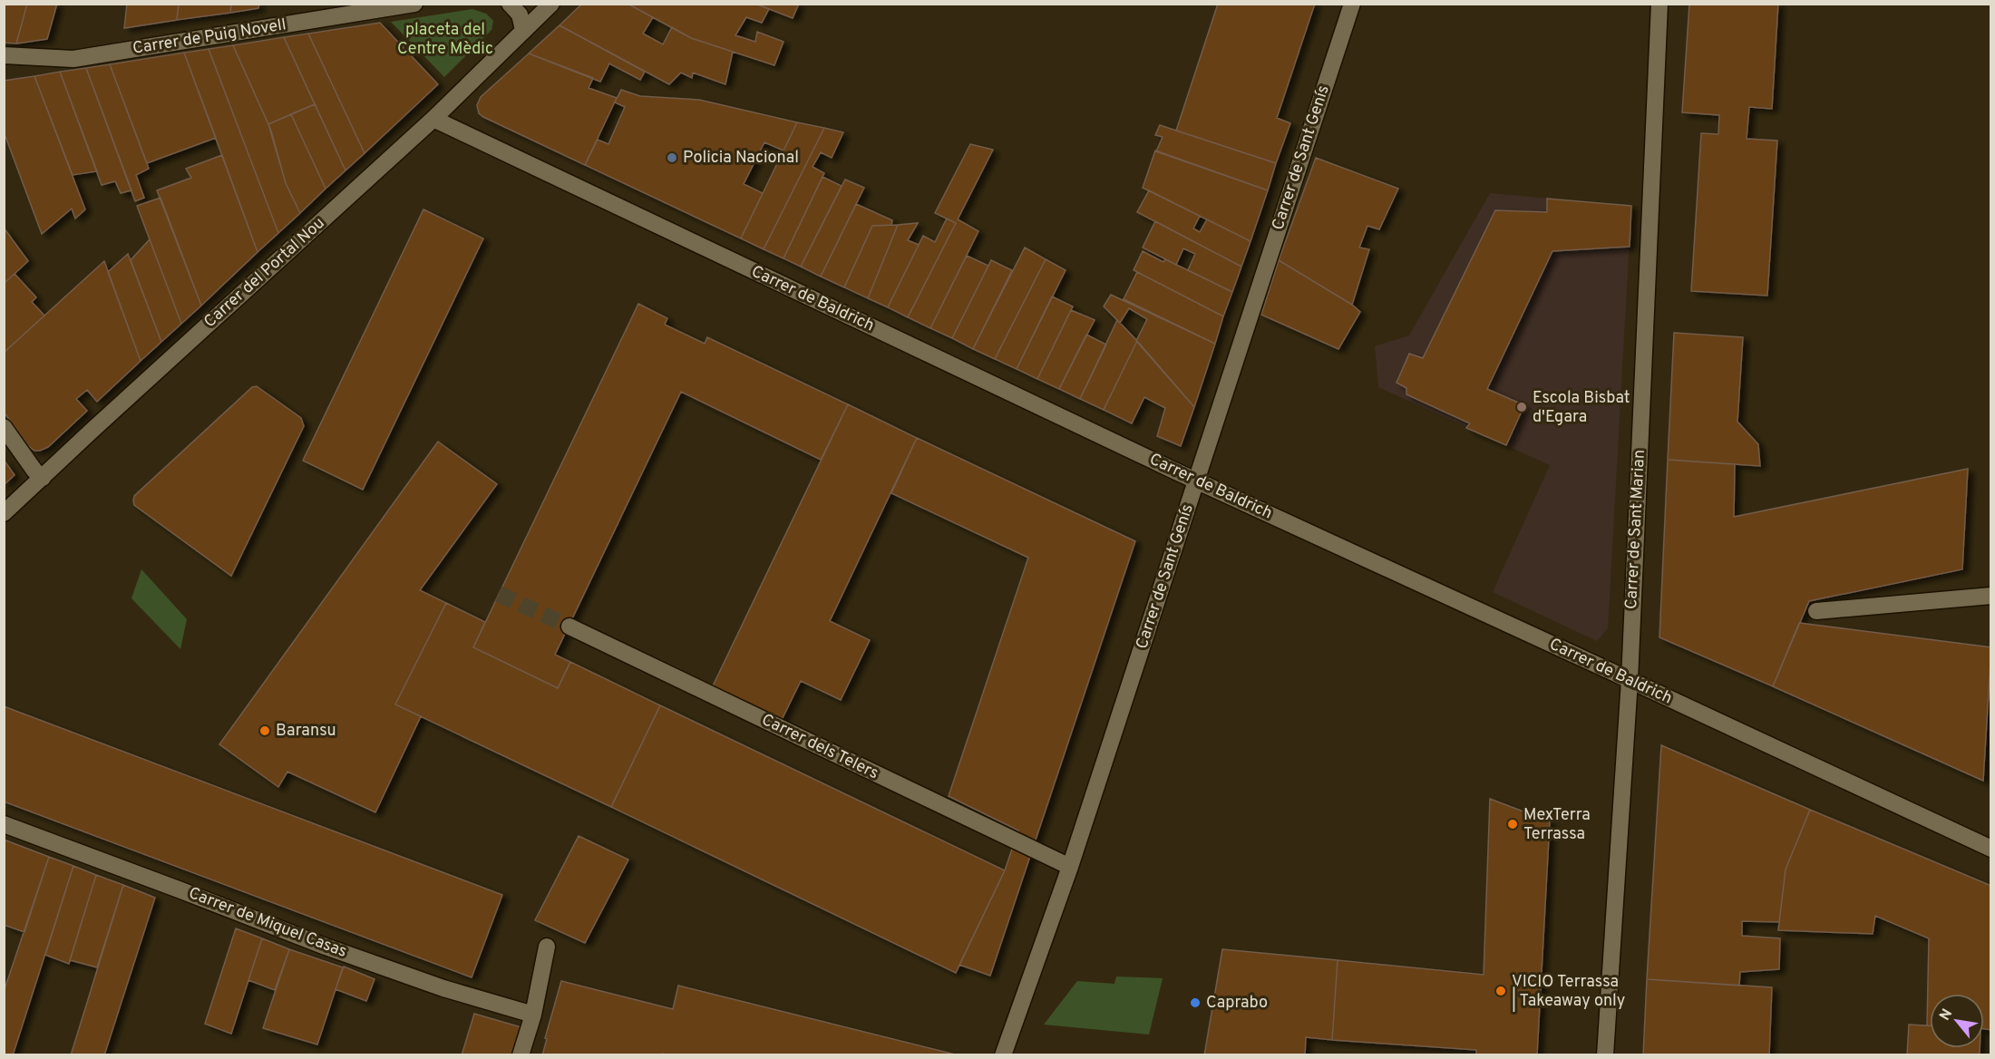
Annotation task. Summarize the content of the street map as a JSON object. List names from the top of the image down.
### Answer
{
  "streets": {
    "street": [
      "Carrer de Puig Novell",
      "Carrer de Sant Genís",
      "Carrer del Portal Nou",
      "Carrer de Baldrich",
      "Carrer de Sant Marian",
      "Carrer dels Telers",
      "Carrer de Miquel Casas"
    ]
  },
  "crossings": [
    ["Carrer de Sant Genís", "Carrer de Baldrich"],
    ["Carrer de Sant Genís", "Carrer dels Telers"],
    ["Carrer del Portal Nou", "Carrer de Baldrich"],
    ["Carrer de Baldrich", "Carrer de Sant Marian"]
  ],
  "parks": ["placeta del Centre Mèdic"],
  "places": [
    "Policia Nacional",
    "Escola Bisbat d'Egara",
    "Baransu",
    "MexTerra Terrassa",
    "VICIO Terrassa | Takeaway only",
    "Caprabo"
  ],
  "north": "top left"
}
